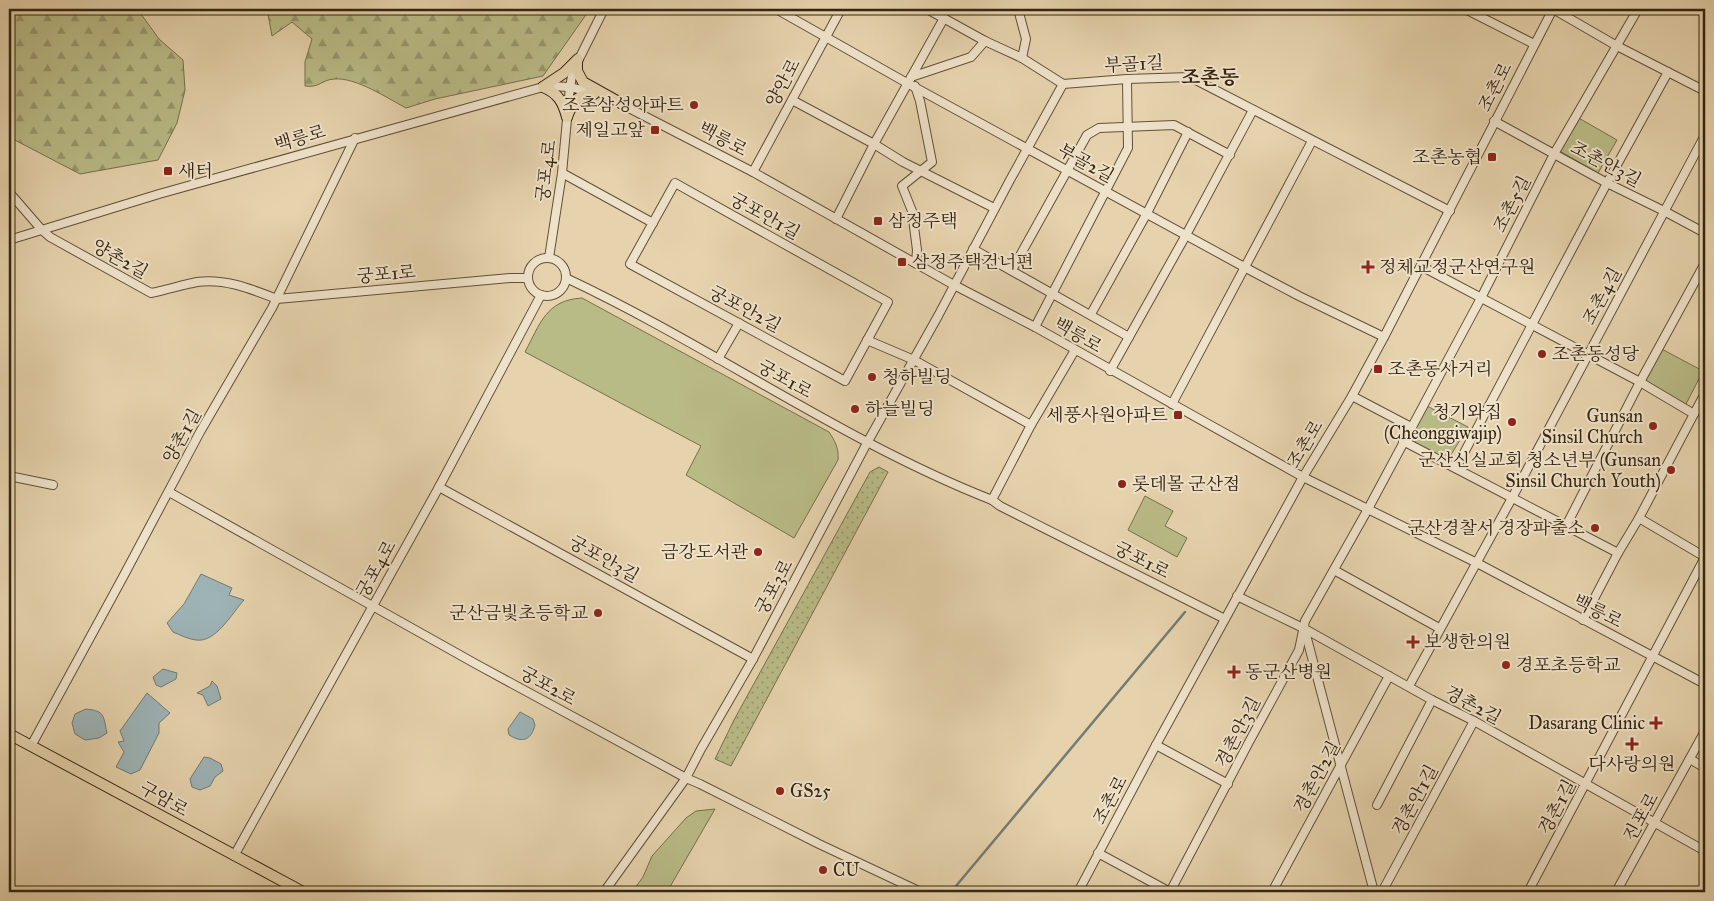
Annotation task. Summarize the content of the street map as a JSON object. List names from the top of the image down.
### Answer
{
  "streets": {
    "main road": ["구암로"],
    "street": [
      "부골1길",
      "양안로",
      "조촌로",
      "백릉로",
      "부골2길",
      "조촌안3길",
      "궁포4로",
      "조촌5길",
      "궁포안1길",
      "양촌2길",
      "궁포1로",
      "조촌4길",
      "궁포안2길",
      "양촌1길",
      "궁포안3길",
      "궁포3로",
      "궁포2로",
      "경촌2길",
      "경촌안3길",
      "경촌안2길",
      "경촌안1길",
      "경촌1길",
      "진포로"
    ]
  },
  "crossings": [
    ["부골1길", "조촌로"],
    ["부골1길", "궁포3로"],
    ["양안로", "백릉로"],
    ["양안로", "부골2길"],
    ["조촌로", "백릉로"],
    ["조촌로", "부골2길"],
    ["조촌로", "조촌안3길"],
    ["조촌로", "궁포1로"],
    ["조촌로", "경촌2길"],
    ["백릉로", "궁포4로"],
    ["백릉로", "조촌5길"],
    ["백릉로", "양촌2길"],
    ["백릉로", "조촌4길"],
    ["백릉로", "양촌1길"],
    ["백릉로", "궁포3로"],
    ["백릉로", "경촌1길"],
    ["부골2길", "궁포3로"],
    ["조촌안3길", "조촌5길"],
    ["조촌안3길", "조촌4길"],
    ["궁포4로", "궁포1로"],
    ["궁포4로", "궁포안3길"],
    ["궁포4로", "궁포2로"],
    ["궁포4로", "구암로"],
    ["궁포안1길", "궁포안2길"],
    ["양촌2길", "궁포1로"],
    ["양촌2길", "양촌1길"],
    ["궁포1로", "양촌1길"],
    ["궁포1로", "궁포3로"],
    ["양촌1길", "궁포2로"],
    ["양촌1길", "구암로"],
    ["궁포안3길", "궁포3로"],
    ["궁포3로", "궁포2로"],
    ["경촌2길", "경촌안3길"],
    ["경촌2길", "경촌안2길"],
    ["경촌2길", "경촌안1길"],
    ["경촌2길", "경촌1길"],
    ["경촌2길", "진포로"]
  ],
  "districts": ["조촌동"],
  "places": {
    "other": [
      "조촌삼성아파트",
      "조촌동성당",
      "청하빌딩",
      "하늘빌딩",
      "청기와집 (Cheonggiwajip)",
      "Gunsan Sinsil Church",
      "군산신실교회 청소년부 (Gunsan Sinsil Church Youth)",
      "롯데몰 군산점",
      "군산경찰서 경장파출소",
      "금강도서관",
      "군산금빛초등학교",
      "경포초등학교",
      "GS25",
      "CU"
    ],
    "transit": [
      "제일고앞",
      "조촌농협",
      "새터",
      "삼정주택",
      "삼정주택건너편",
      "조촌동사거리",
      "세풍사원아파트"
    ],
    "health": [
      "정체교정군산연구원",
      "보생한의원",
      "동군산병원",
      "Dasarang Clinic",
      "다사랑의원"
    ]
  }
}
